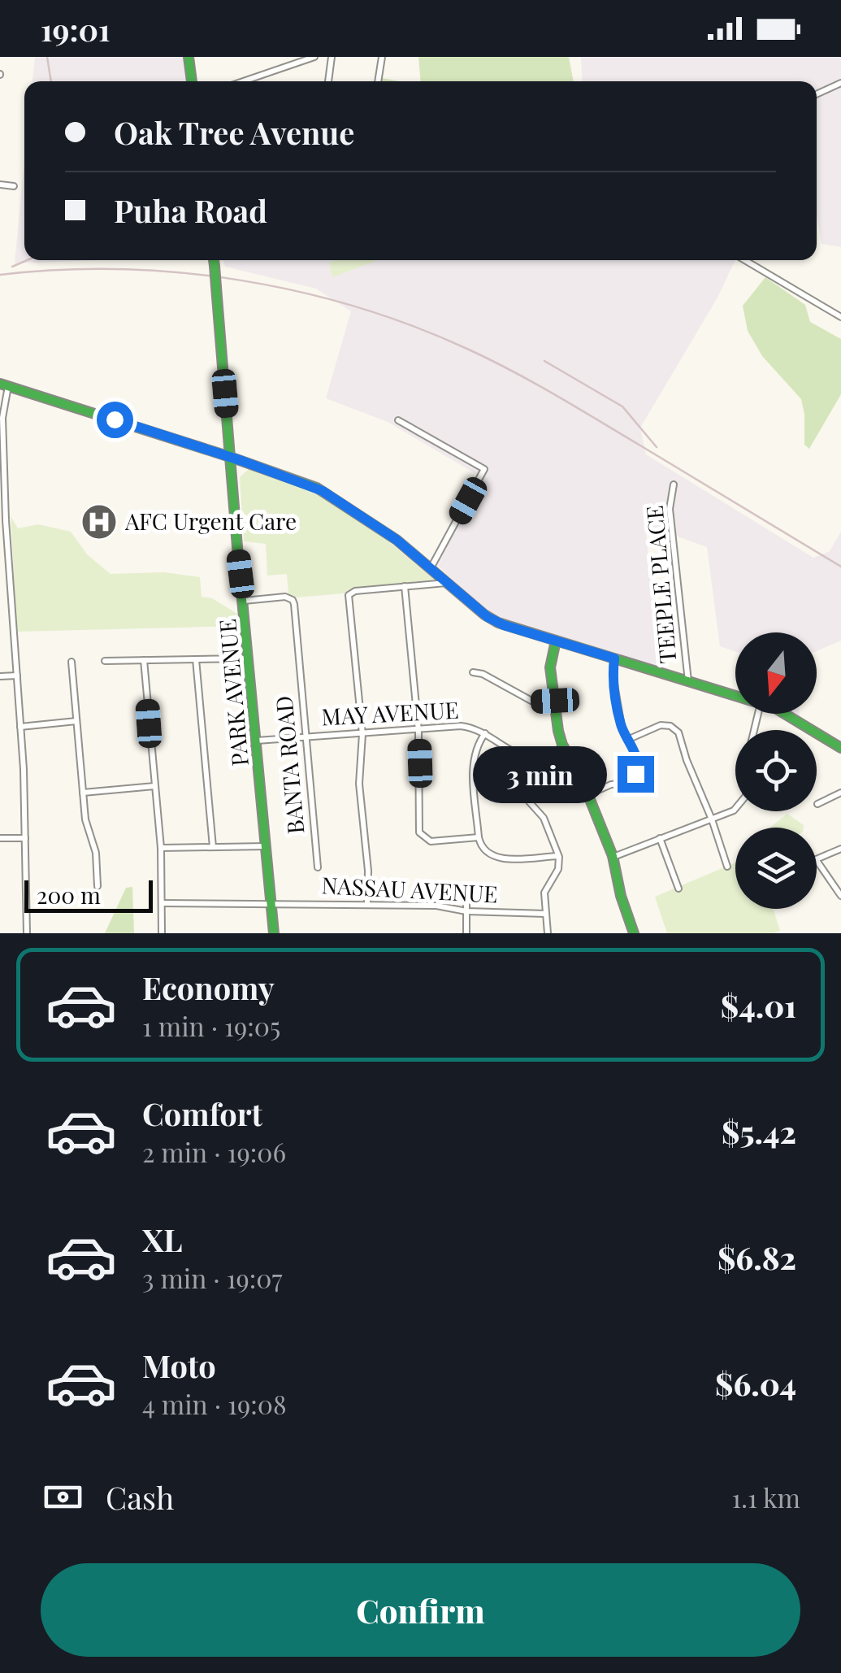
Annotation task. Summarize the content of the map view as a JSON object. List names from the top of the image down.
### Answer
{
  "streets": {
    "street": [
      "TEEPLE PLACE",
      "PARK AVENUE",
      "MAY AVENUE",
      "BANTA ROAD",
      "NASSAU AVENUE"
    ]
  },
  "crossings": [
    ["PARK AVENUE", "MAY AVENUE"],
    ["PARK AVENUE", "BANTA ROAD"],
    ["PARK AVENUE", "NASSAU AVENUE"],
    ["MAY AVENUE", "BANTA ROAD"]
  ],
  "places": {
    "hospital": ["AFC Urgent Care"]
  },
  "scale_bar": "200 m",
  "north": "bottom",
  "page": {
    "status": "19:01",
    "banner": ["Oak Tree Avenue", "Puha Road"],
    "bubble": "3 min",
    "scale": "200 m",
    "list": [
      {
        "name": "Economy",
        "note": "1 min · 19:05",
        "value": "$4.01"
      },
      {
        "name": "Comfort",
        "note": "2 min · 19:06",
        "value": "$5.42"
      },
      {
        "name": "XL",
        "note": "3 min · 19:07",
        "value": "$6.82"
      },
      {
        "name": "Moto",
        "note": "4 min · 19:08",
        "value": "$6.04"
      }
    ],
    "pay": ["Cash", "1.1 km"],
    "buttons": "Confirm"
  }
}
